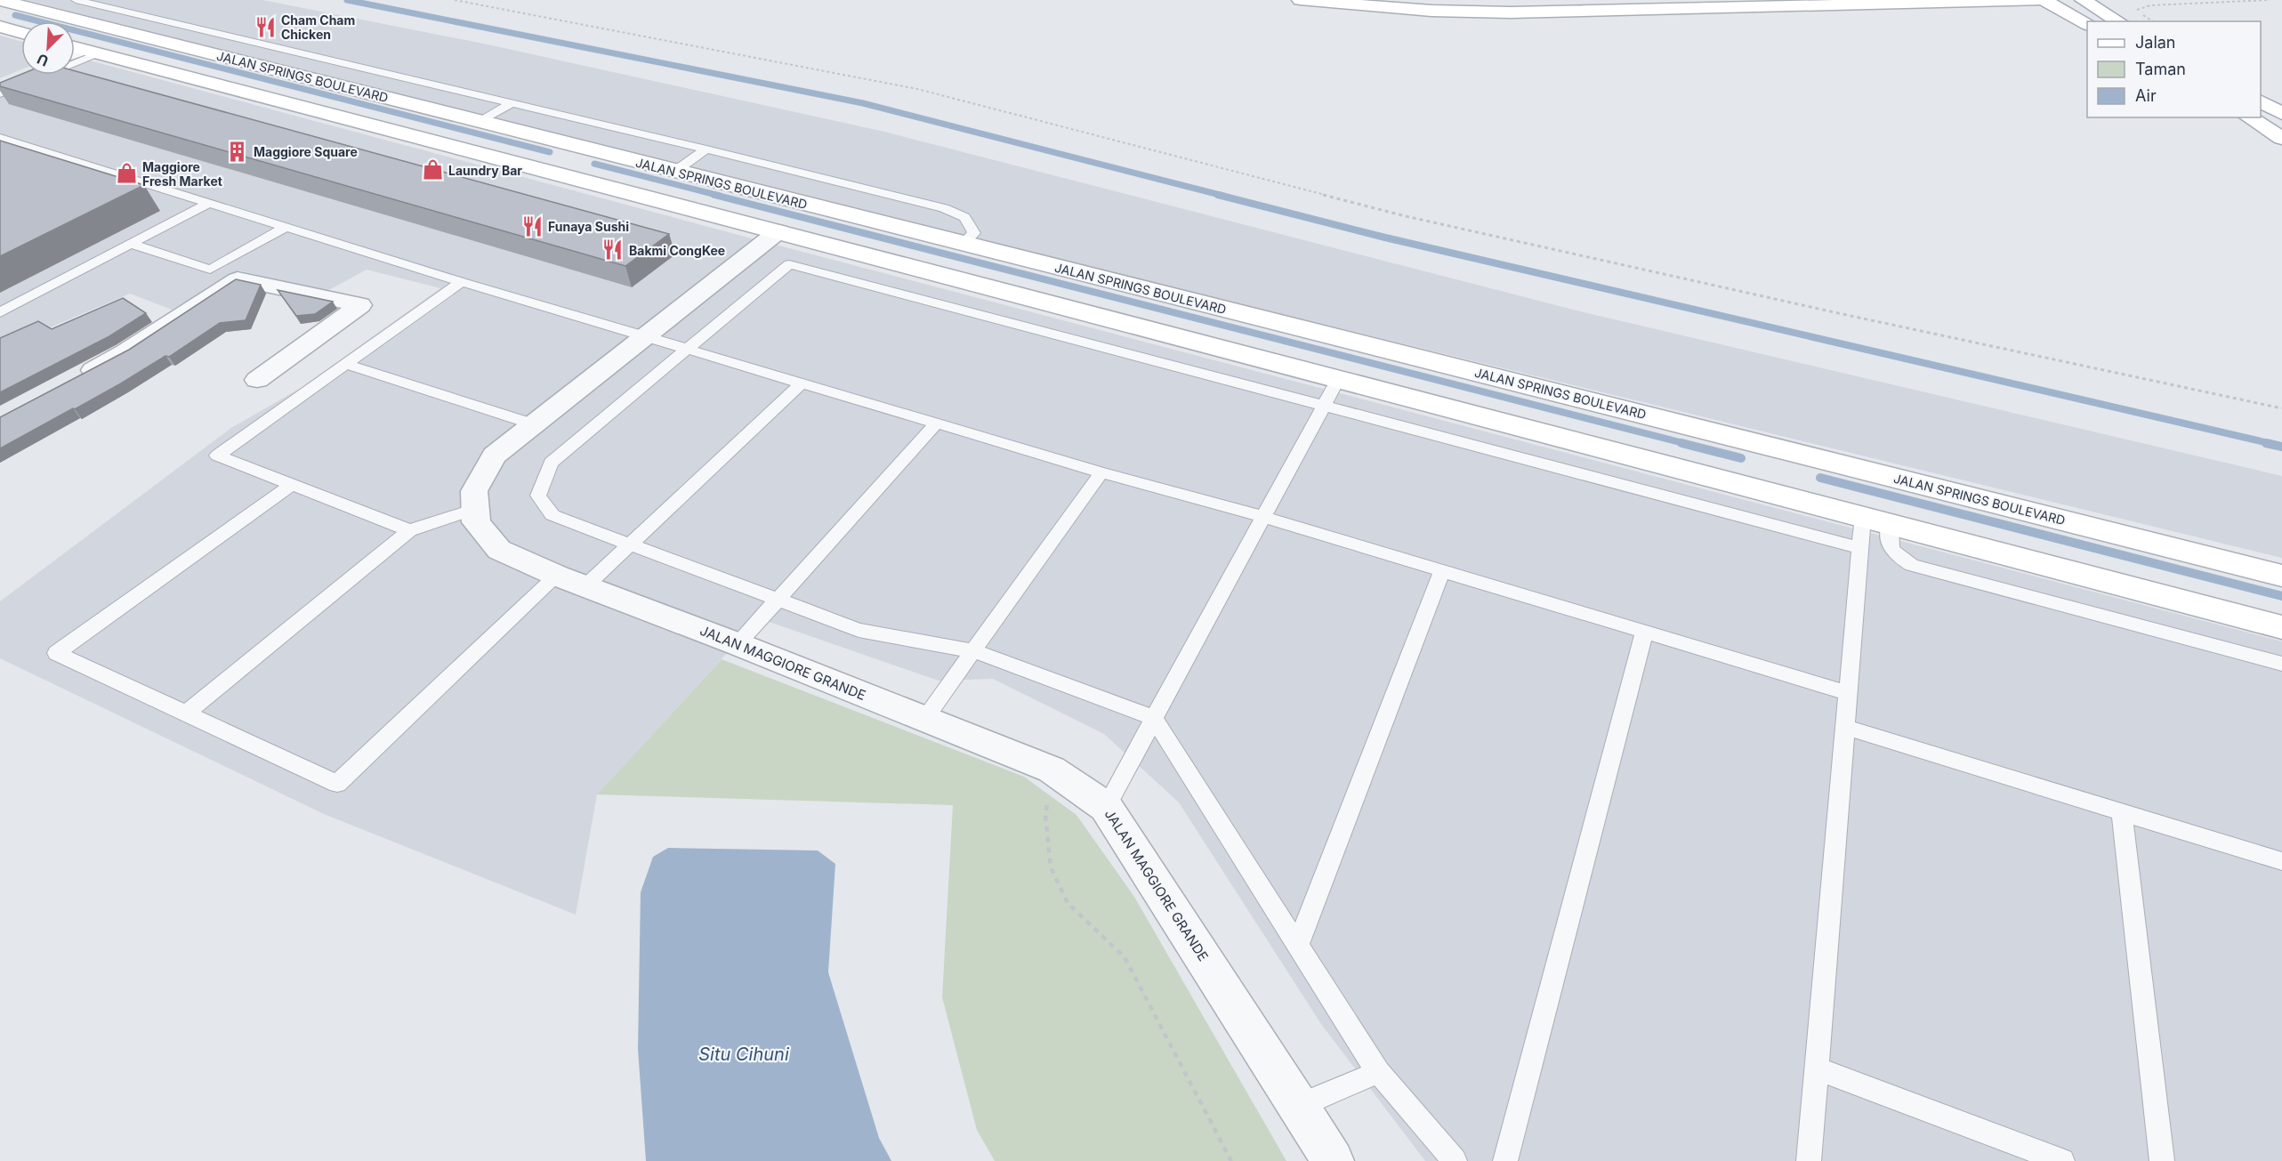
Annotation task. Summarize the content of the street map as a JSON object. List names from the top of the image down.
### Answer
{
  "streets": {
    "main road": ["JALAN SPRINGS BOULEVARD"],
    "street": ["JALAN MAGGIORE GRANDE"]
  },
  "water": ["Situ Cihuni"],
  "places": {
    "restaurant": ["Cham Cham Chicken", "Funaya Sushi", "Bakmi CongKee"],
    "building": ["Maggiore Square"],
    "shop": ["Laundry Bar", "Maggiore Fresh Market"]
  },
  "legend": ["Jalan", "Taman", "Air"],
  "north": "bottom left"
}
